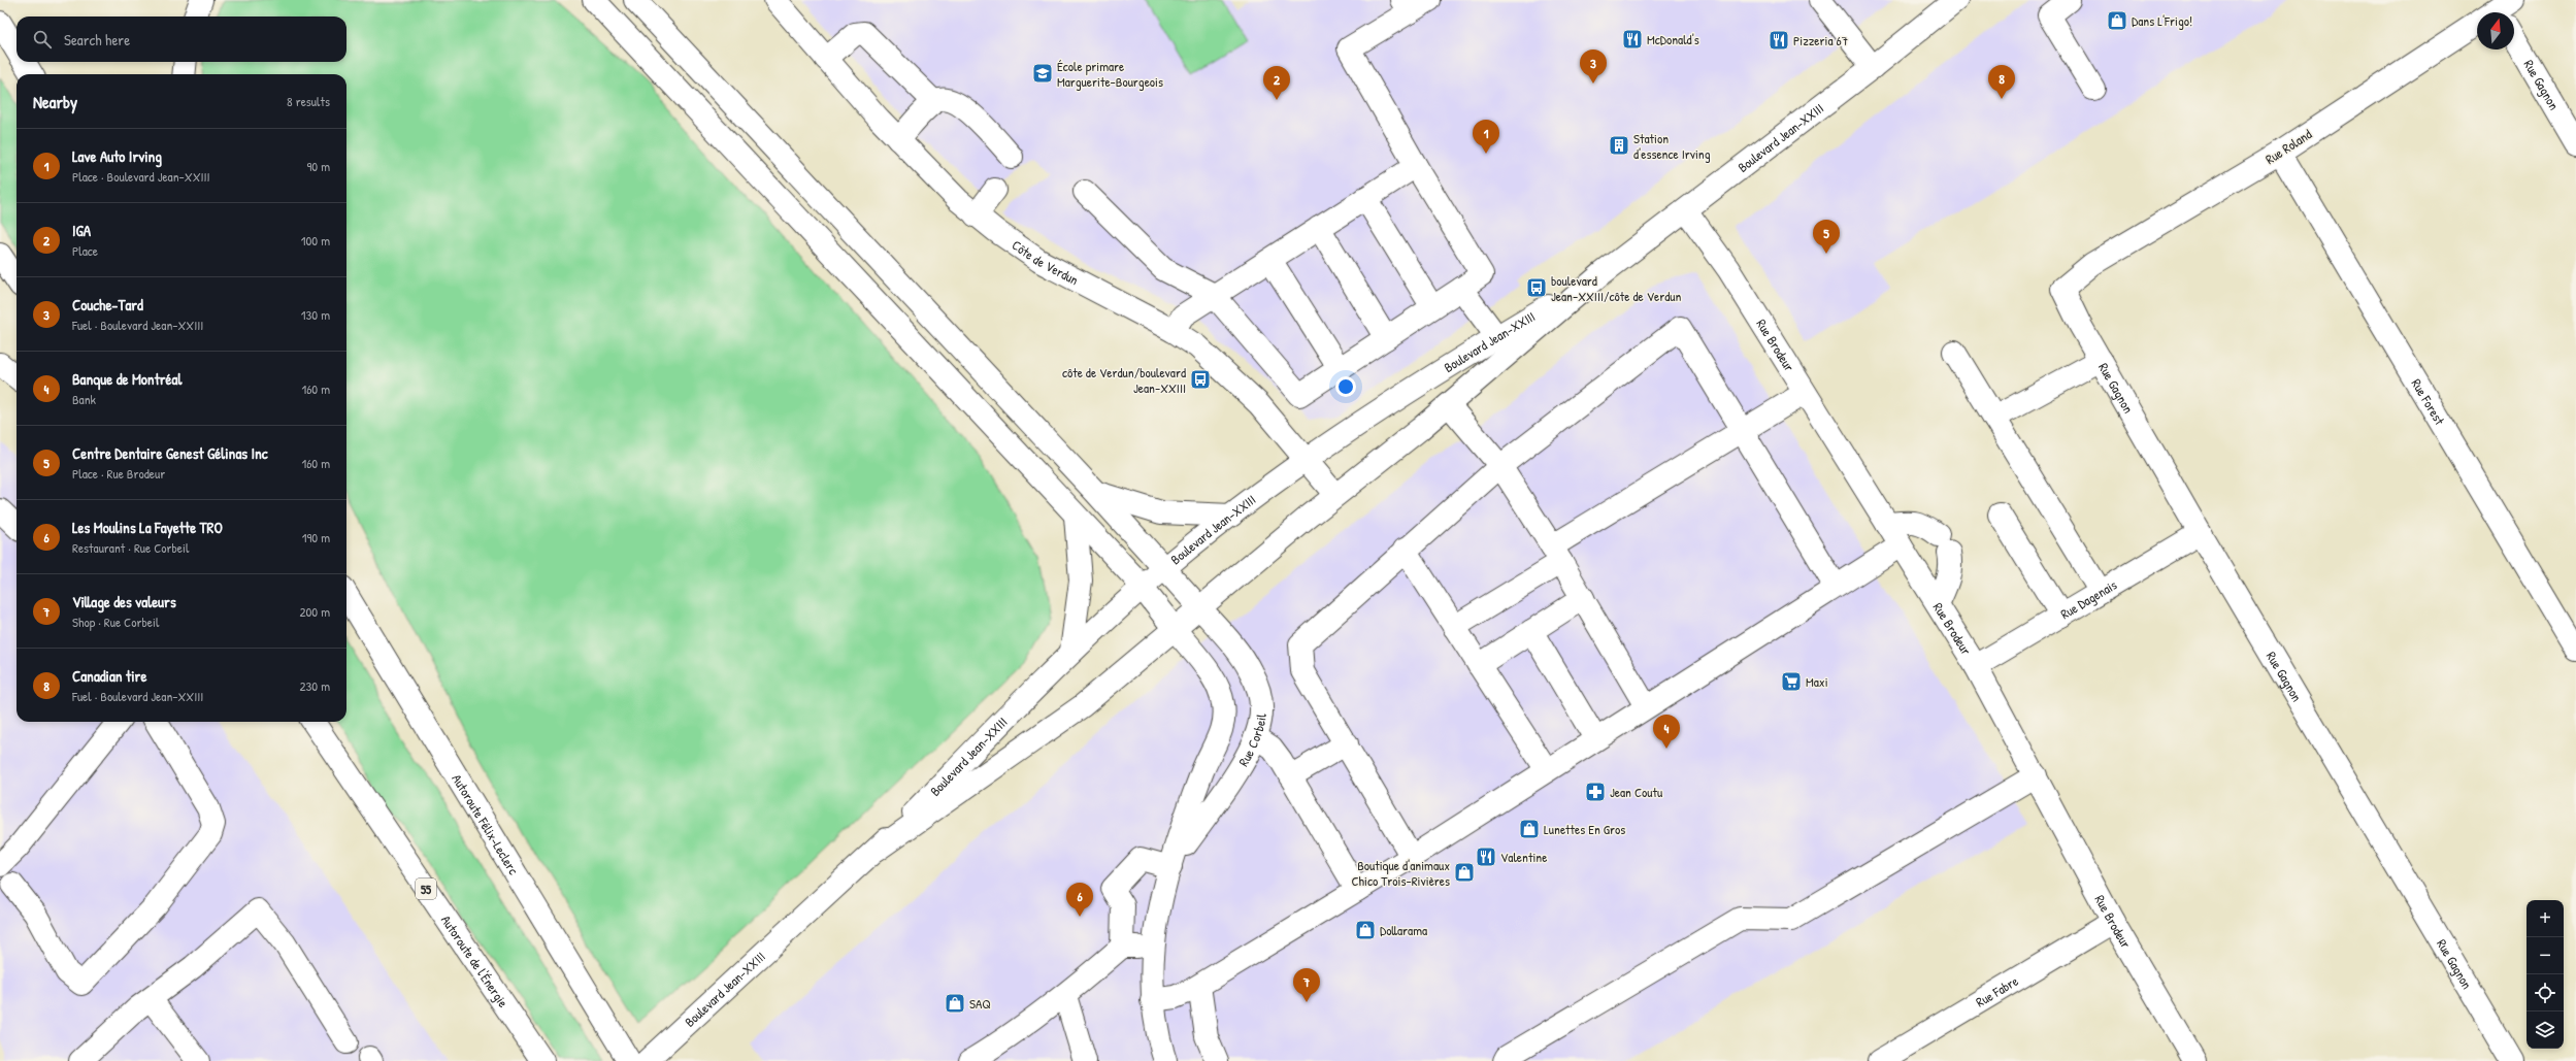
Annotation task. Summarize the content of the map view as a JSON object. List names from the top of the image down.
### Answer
{
  "streets": {
    "main road": [
      "Rue Gagnon",
      "Boulevard Jean-XXIII",
      "Rue Roland",
      "Côte de Verdun",
      "Rue Brodeur",
      "Rue Forest",
      "Rue Dagenais",
      "Rue Corbeil",
      "Autoroute Félix-Leclerc",
      "55",
      "Autoroute de l'Énergie",
      "Rue Fabre"
    ]
  },
  "crossings": [
    ["Rue Gagnon", "Rue Roland"],
    ["Rue Gagnon", "Rue Dagenais"],
    ["Boulevard Jean-XXIII", "Côte de Verdun"],
    ["Boulevard Jean-XXIII", "Rue Brodeur"],
    ["Boulevard Jean-XXIII", "Rue Corbeil"],
    ["Rue Roland", "Rue Forest"],
    ["Rue Brodeur", "Rue Dagenais"],
    ["Rue Brodeur", "Rue Fabre"]
  ],
  "places": {
    "shop": [
      "Dans L'Frigo!",
      "Lunettes En Gros",
      "Boutique d'animaux Chico Trois-Rivières",
      "Dollarama",
      "SAQ"
    ],
    "restaurant": ["McDonald's", "Pizzeria 67", "Valentine"],
    "school or university": ["École primare Marguerite-Bourgeois"],
    "building": ["Station d'essence Irving"],
    "bus stop": ["boulevard Jean-XXIII/côte de Verdun", "côte de Verdun/boulevard Jean-XXIII"],
    "supermarket": ["Maxi"],
    "pharmacy": ["Jean Coutu"]
  },
  "north": "top",
  "page": {
    "search": "Search here",
    "pins": [
      "3",
      "8",
      "2",
      "1",
      "5",
      "4",
      "6",
      "7"
    ],
    "heading": ["Nearby", "8 results"],
    "list": [
      {
        "mark": "1",
        "name": "Lave Auto Irving",
        "note": "Place · Boulevard Jean-XXIII",
        "value": "90 m"
      },
      {
        "mark": "2",
        "name": "IGA",
        "note": "Place",
        "value": "100 m"
      },
      {
        "mark": "3",
        "name": "Couche-Tard",
        "note": "Fuel · Boulevard Jean-XXIII",
        "value": "130 m"
      },
      {
        "mark": "4",
        "name": "Banque de Montréal",
        "note": "Bank",
        "value": "160 m"
      },
      {
        "mark": "5",
        "name": "Centre Dentaire Genest Gélinas Inc",
        "note": "Place · Rue Brodeur",
        "value": "160 m"
      },
      {
        "mark": "6",
        "name": "Les Moulins La Fayette TRO",
        "note": "Restaurant · Rue Corbeil",
        "value": "190 m"
      },
      {
        "mark": "7",
        "name": "Village des valeurs",
        "note": "Shop · Rue Corbeil",
        "value": "200 m"
      },
      {
        "mark": "8",
        "name": "Canadian tire",
        "note": "Fuel · Boulevard Jean-XXIII",
        "value": "230 m"
      }
    ],
    "map_buttons": ["+", "−"]
  }
}
